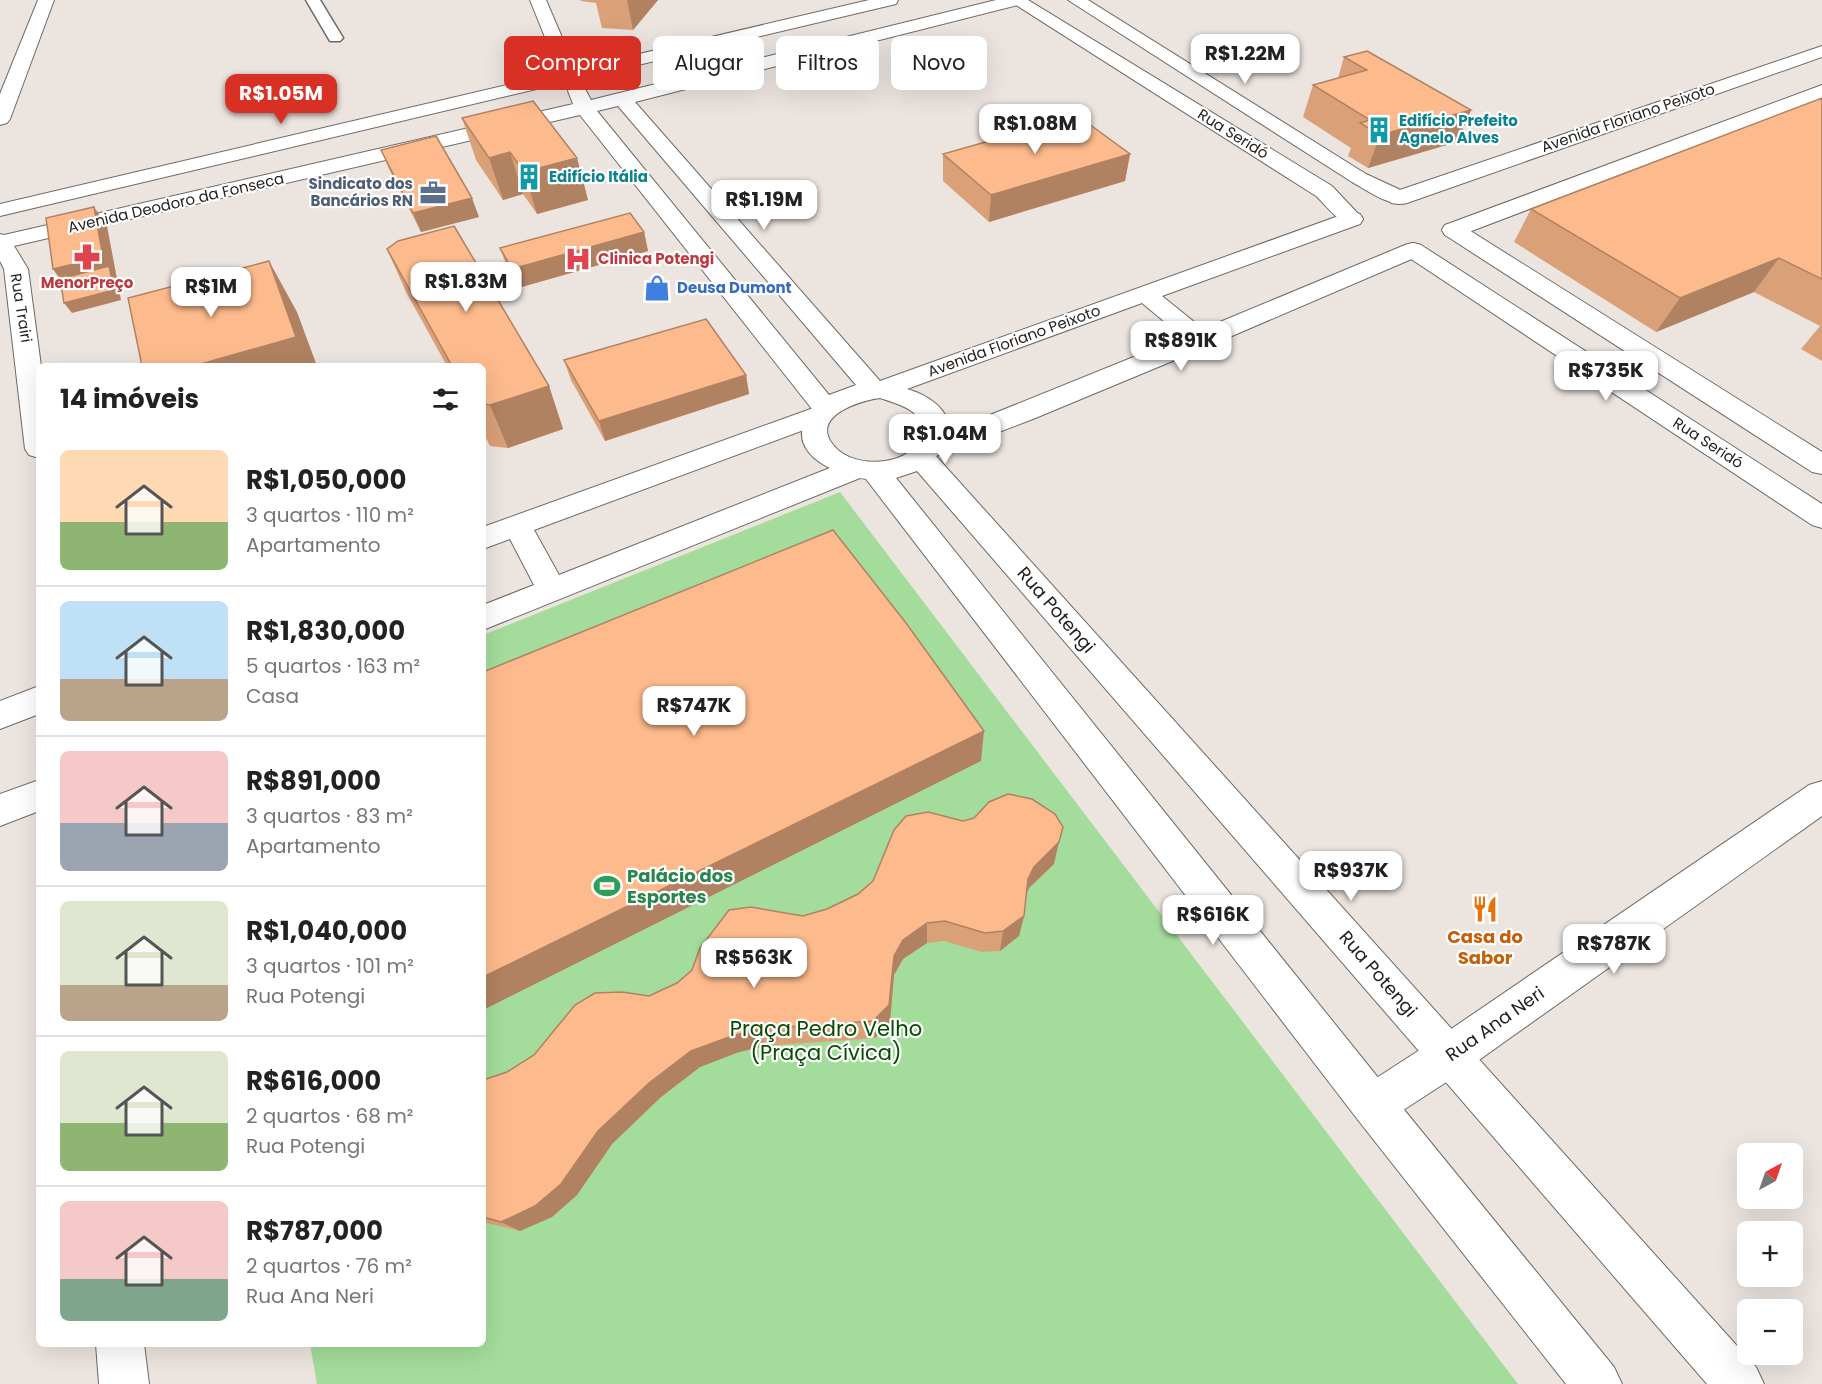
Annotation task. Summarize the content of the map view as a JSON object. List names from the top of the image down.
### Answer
{
  "streets": {
    "main road": [
      "Avenida Floriano Peixoto",
      "Rua Seridó",
      "Avenida Deodoro da Fonseca",
      "Rua Trairi",
      "Rua Potengi",
      "Rua Ana Neri"
    ]
  },
  "crossings": [
    ["Avenida Floriano Peixoto", "Rua Seridó"],
    ["Avenida Floriano Peixoto", "Rua Potengi"],
    ["Rua Seridó", "Avenida Deodoro da Fonseca"],
    ["Avenida Deodoro da Fonseca", "Rua Trairi"],
    ["Rua Potengi", "Rua Ana Neri"]
  ],
  "parks": ["Praça Pedro Velho (Praça Cívica)"],
  "places": {
    "building": ["Edifício Prefeito Agnelo Alves", "Edifício Itália"],
    "office": ["Sindicato dos Bancários RN"],
    "pharmacy": ["MenorPreço"],
    "hospital": ["Clinica Potengi"],
    "shop": ["Deusa Dumont"],
    "sports": ["Palácio dos Esportes"],
    "restaurant": ["Casa do Sabor"]
  },
  "north": "top right",
  "page": {
    "price": [
      "R$1.22M",
      "R$1.05M",
      "R$1.08M",
      "R$1.19M",
      "R$1.83M",
      "R$1M",
      "R$891K",
      "R$735K",
      "R$1.04M",
      "R$747K",
      "R$937K",
      "R$616K",
      "R$787K",
      "R$563K"
    ],
    "chip": [
      "Comprar",
      "Alugar",
      "Filtros",
      "Novo"
    ],
    "heading": "14 imóveis",
    "list": [
      {
        "name": "R$1,050,000",
        "note": "3 quartos · 110 m² · Apartamento"
      },
      {
        "name": "R$1,830,000",
        "note": "5 quartos · 163 m² · Casa"
      },
      {
        "name": "R$891,000",
        "note": "3 quartos · 83 m² · Apartamento"
      },
      {
        "name": "R$1,040,000",
        "note": "3 quartos · 101 m² · Rua Potengi"
      },
      {
        "name": "R$616,000",
        "note": "2 quartos · 68 m² · Rua Potengi"
      },
      {
        "name": "R$787,000",
        "note": "2 quartos · 76 m² · Rua Ana Neri"
      }
    ],
    "map_buttons": ["+", "−"]
  }
}
